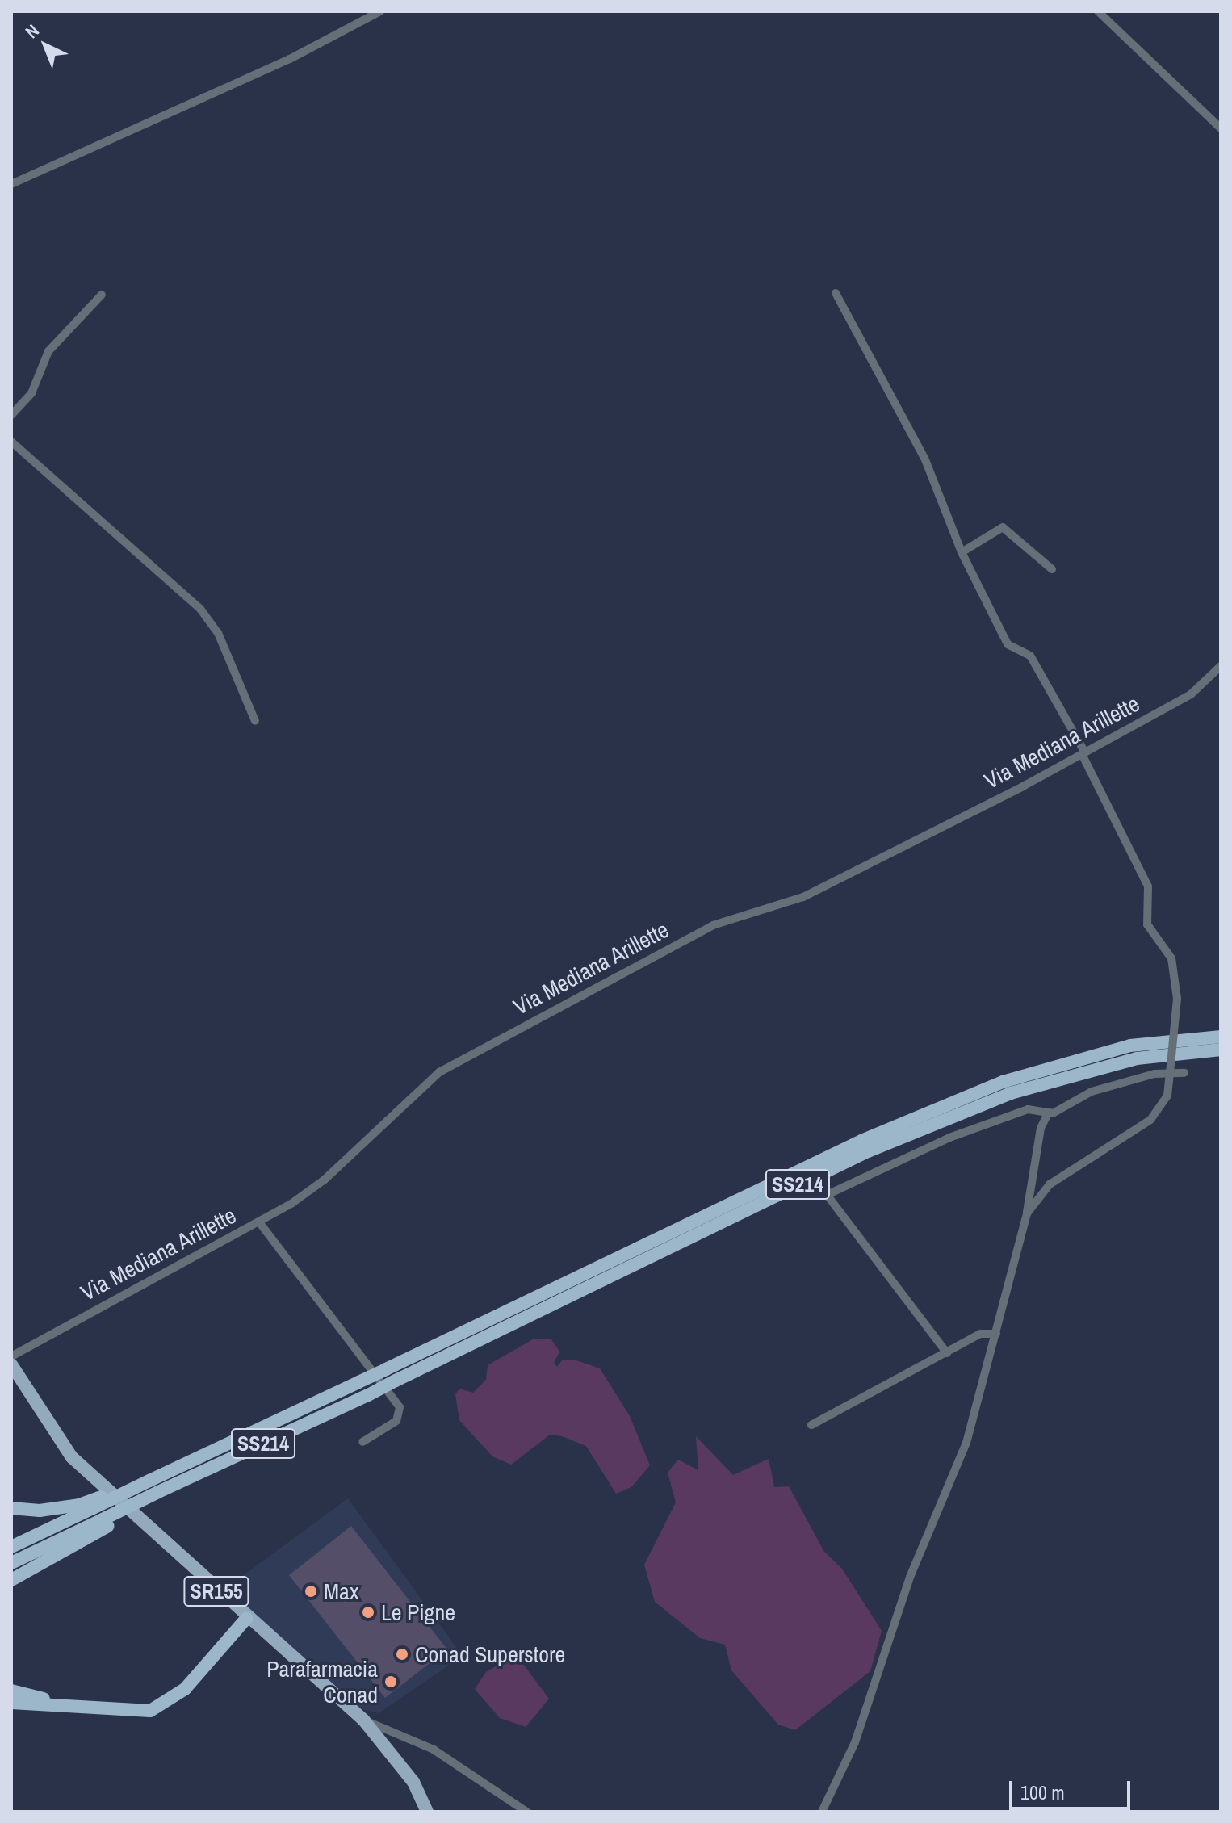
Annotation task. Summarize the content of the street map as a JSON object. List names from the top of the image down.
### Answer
{
  "streets": {
    "highway": ["SS214"],
    "main road": ["SR155"],
    "street": ["Via Mediana Arillette"]
  },
  "places": [
    "Max",
    "Le Pigne",
    "Conad Superstore",
    "Parafarmacia Conad"
  ],
  "scale_bar": "100 m",
  "north": "top left"
}
